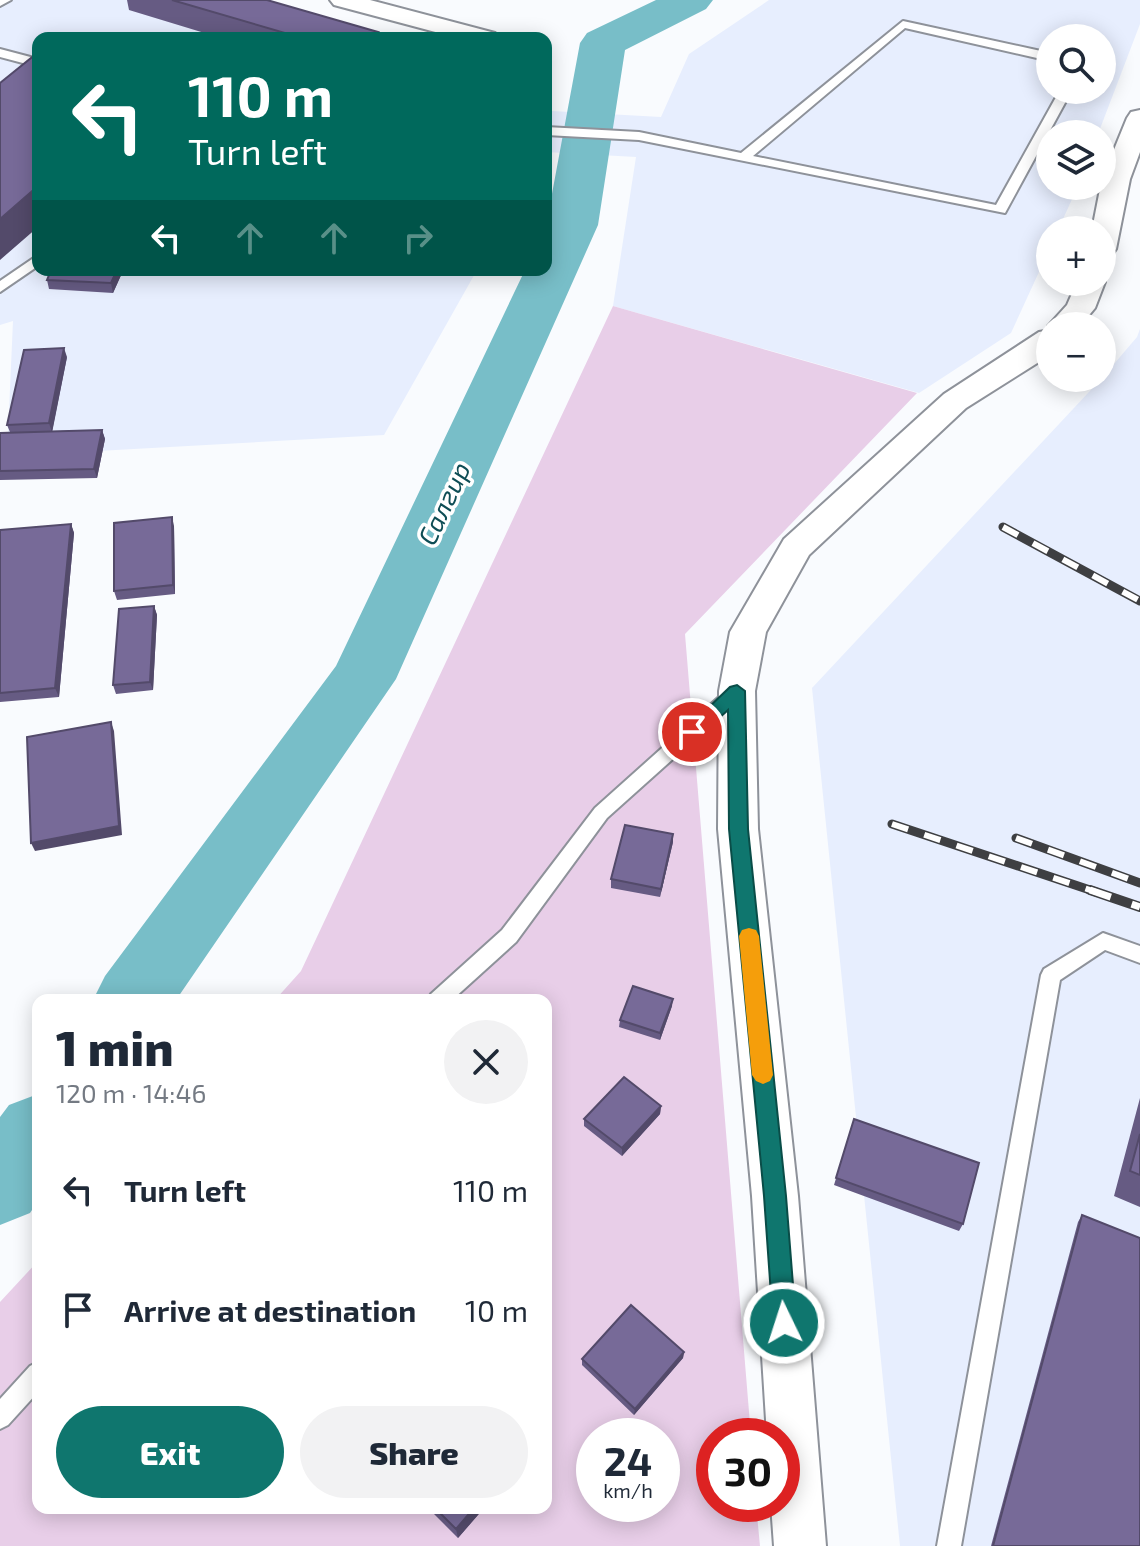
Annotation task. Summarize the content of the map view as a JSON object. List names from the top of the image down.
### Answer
{
  "water": ["Салгир"],
  "page": {
    "map_buttons": ["+", "−"],
    "turn": ["110 m", "Turn left"],
    "heading": ["1 min", "120 m · 14:46"],
    "list": [
      {
        "name": "Turn left",
        "value": "110 m"
      },
      {
        "name": "Arrive at destination",
        "value": "10 m"
      }
    ],
    "buttons": ["Exit", "Share"],
    "speed": "24 km/h",
    "limit": "30"
  }
}
